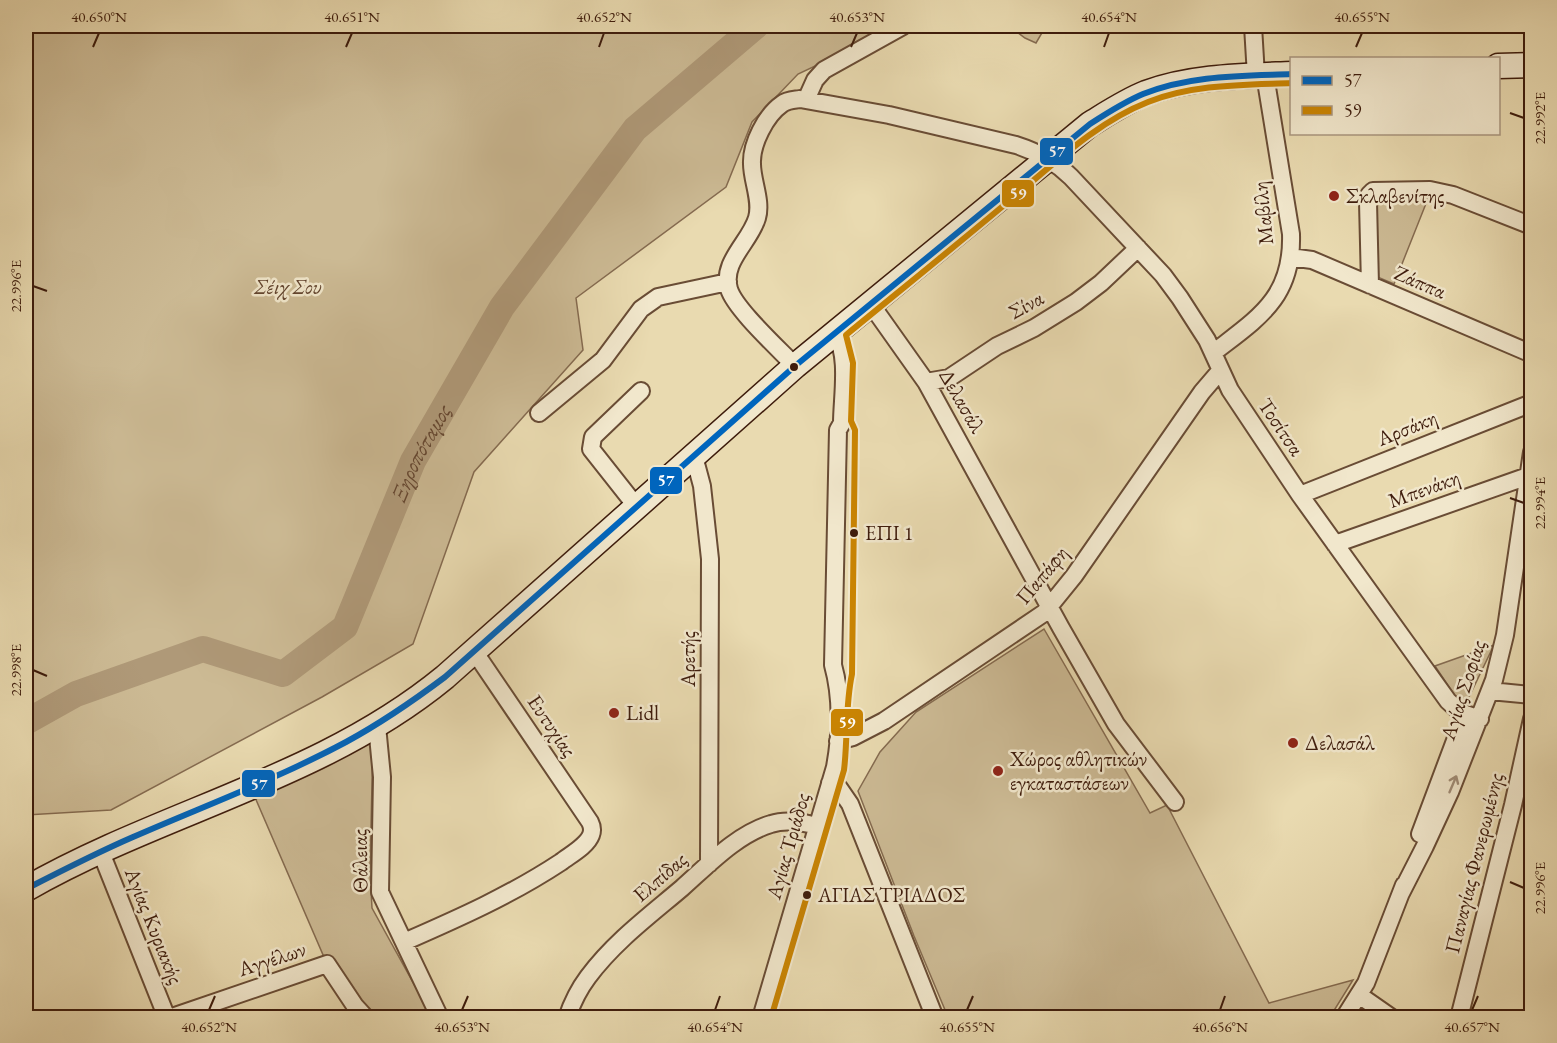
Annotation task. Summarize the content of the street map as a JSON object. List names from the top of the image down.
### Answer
{
  "streets": {
    "street": [
      "Μαβίλη",
      "Ζάππα",
      "Σίνα",
      "Δελασάλ",
      "Τοσίτσα",
      "Αρσάκη",
      "Μπενάκη",
      "Παπάφη",
      "Αρετής",
      "Αγίας Σοφίας",
      "Ευτυχίας",
      "Αγίας Τριάδος",
      "Θάλειας",
      "Παναγίας Φανερωμένης",
      "Ελπίδας",
      "Αγίας Κυριακής",
      "Αγγέλων"
    ]
  },
  "crossings": [
    ["Μαβίλη", "Ζάππα"],
    ["Μαβίλη", "Τοσίτσα"],
    ["Σίνα", "Δελασάλ"],
    ["Σίνα", "Τοσίτσα"],
    ["Δελασάλ", "Παπάφη"],
    ["Τοσίτσα", "Αρσάκη"],
    ["Τοσίτσα", "Μπενάκη"],
    ["Τοσίτσα", "Παπάφη"],
    ["Τοσίτσα", "Αγίας Σοφίας"],
    ["Μπενάκη", "Αγίας Σοφίας"],
    ["Παπάφη", "Αγίας Τριάδος"],
    ["Αρετής", "Ελπίδας"],
    ["Ευτυχίας", "Θάλειας"],
    ["Αγίας Τριάδος", "Ελπίδας"],
    ["Αγίας Κυριακής", "Αγγέλων"]
  ],
  "water": ["Ξηροπόταμος"],
  "parks": ["Σέιχ Σου"],
  "places": [
    "Σκλαβενίτης",
    "ΕΠΙ 1",
    "Lidl",
    "Δελασάλ",
    "Χώρος αθλητικών εγκαταστάσεων",
    "ΑΓΙΑΣ ΤΡΙΑΔΟΣ"
  ],
  "lines": ["transit line 57", "transit line 59"],
  "legend": ["57", "59"],
  "coordinates": [
    "40.650°N",
    "40.651°N",
    "40.652°N",
    "40.653°N",
    "40.654°N",
    "40.655°N",
    "22.992°E",
    "22.996°E",
    "22.994°E",
    "22.998°E",
    "40.656°N",
    "40.657°N"
  ]
}
